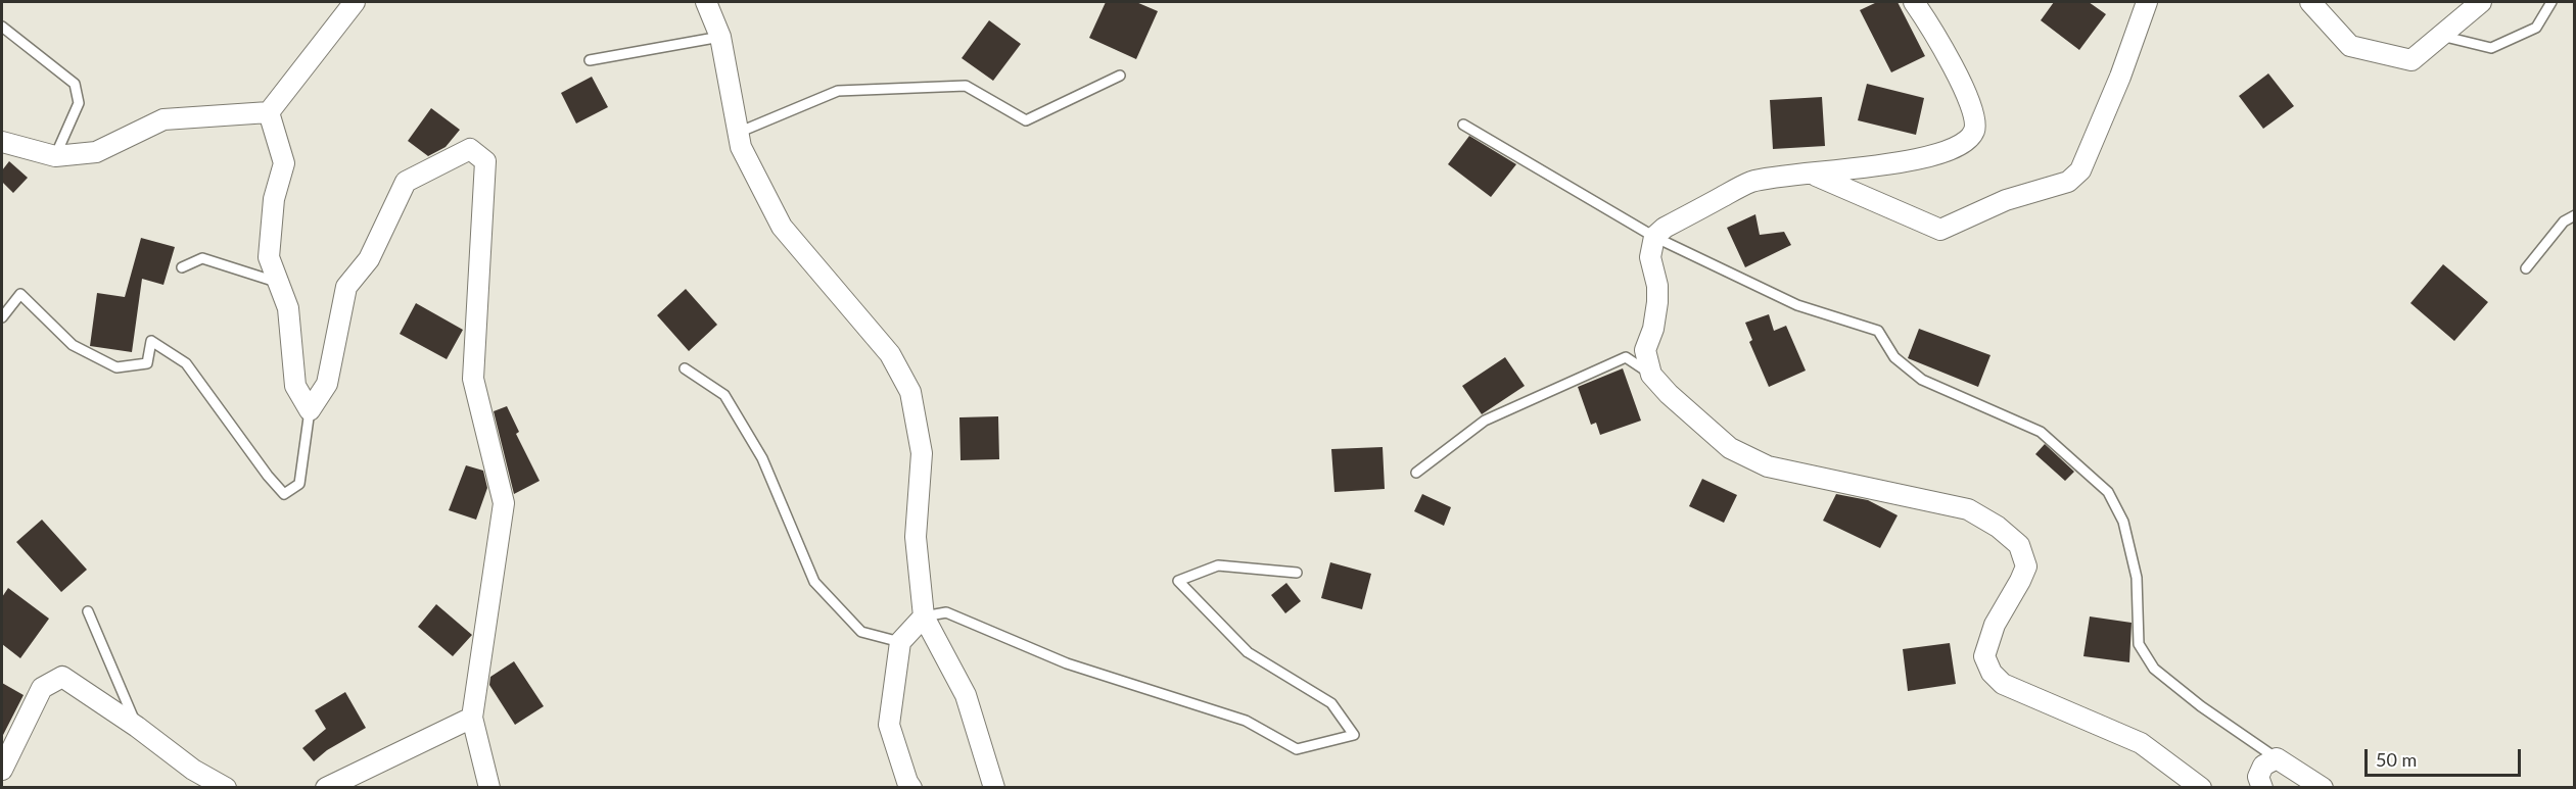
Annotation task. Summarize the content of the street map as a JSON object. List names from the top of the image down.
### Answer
{
  "scale_bar": "50 m"
}
